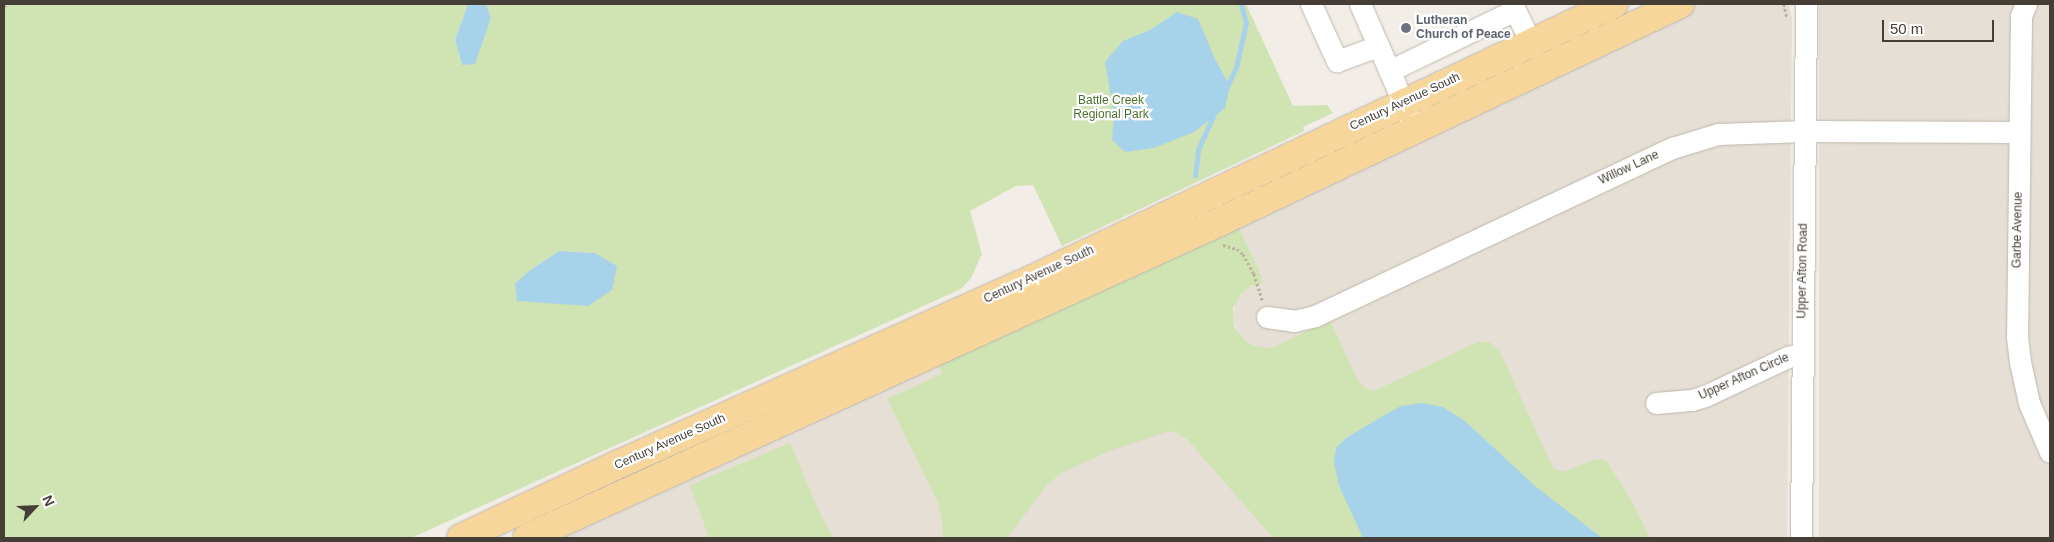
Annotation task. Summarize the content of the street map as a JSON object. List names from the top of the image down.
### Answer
{
  "streets": {
    "main road": ["Century Avenue South"],
    "street": [
      "Willow Lane",
      "Garbe Avenue",
      "Upper Afton Road",
      "Upper Afton Circle"
    ]
  },
  "crossings": [
    ["Willow Lane", "Garbe Avenue"],
    ["Willow Lane", "Upper Afton Road"],
    ["Upper Afton Road", "Upper Afton Circle"]
  ],
  "parks": ["Battle Creek Regional Park"],
  "places": ["Lutheran Church of Peace"],
  "scale_bar": "50 m",
  "north": "top right"
}
